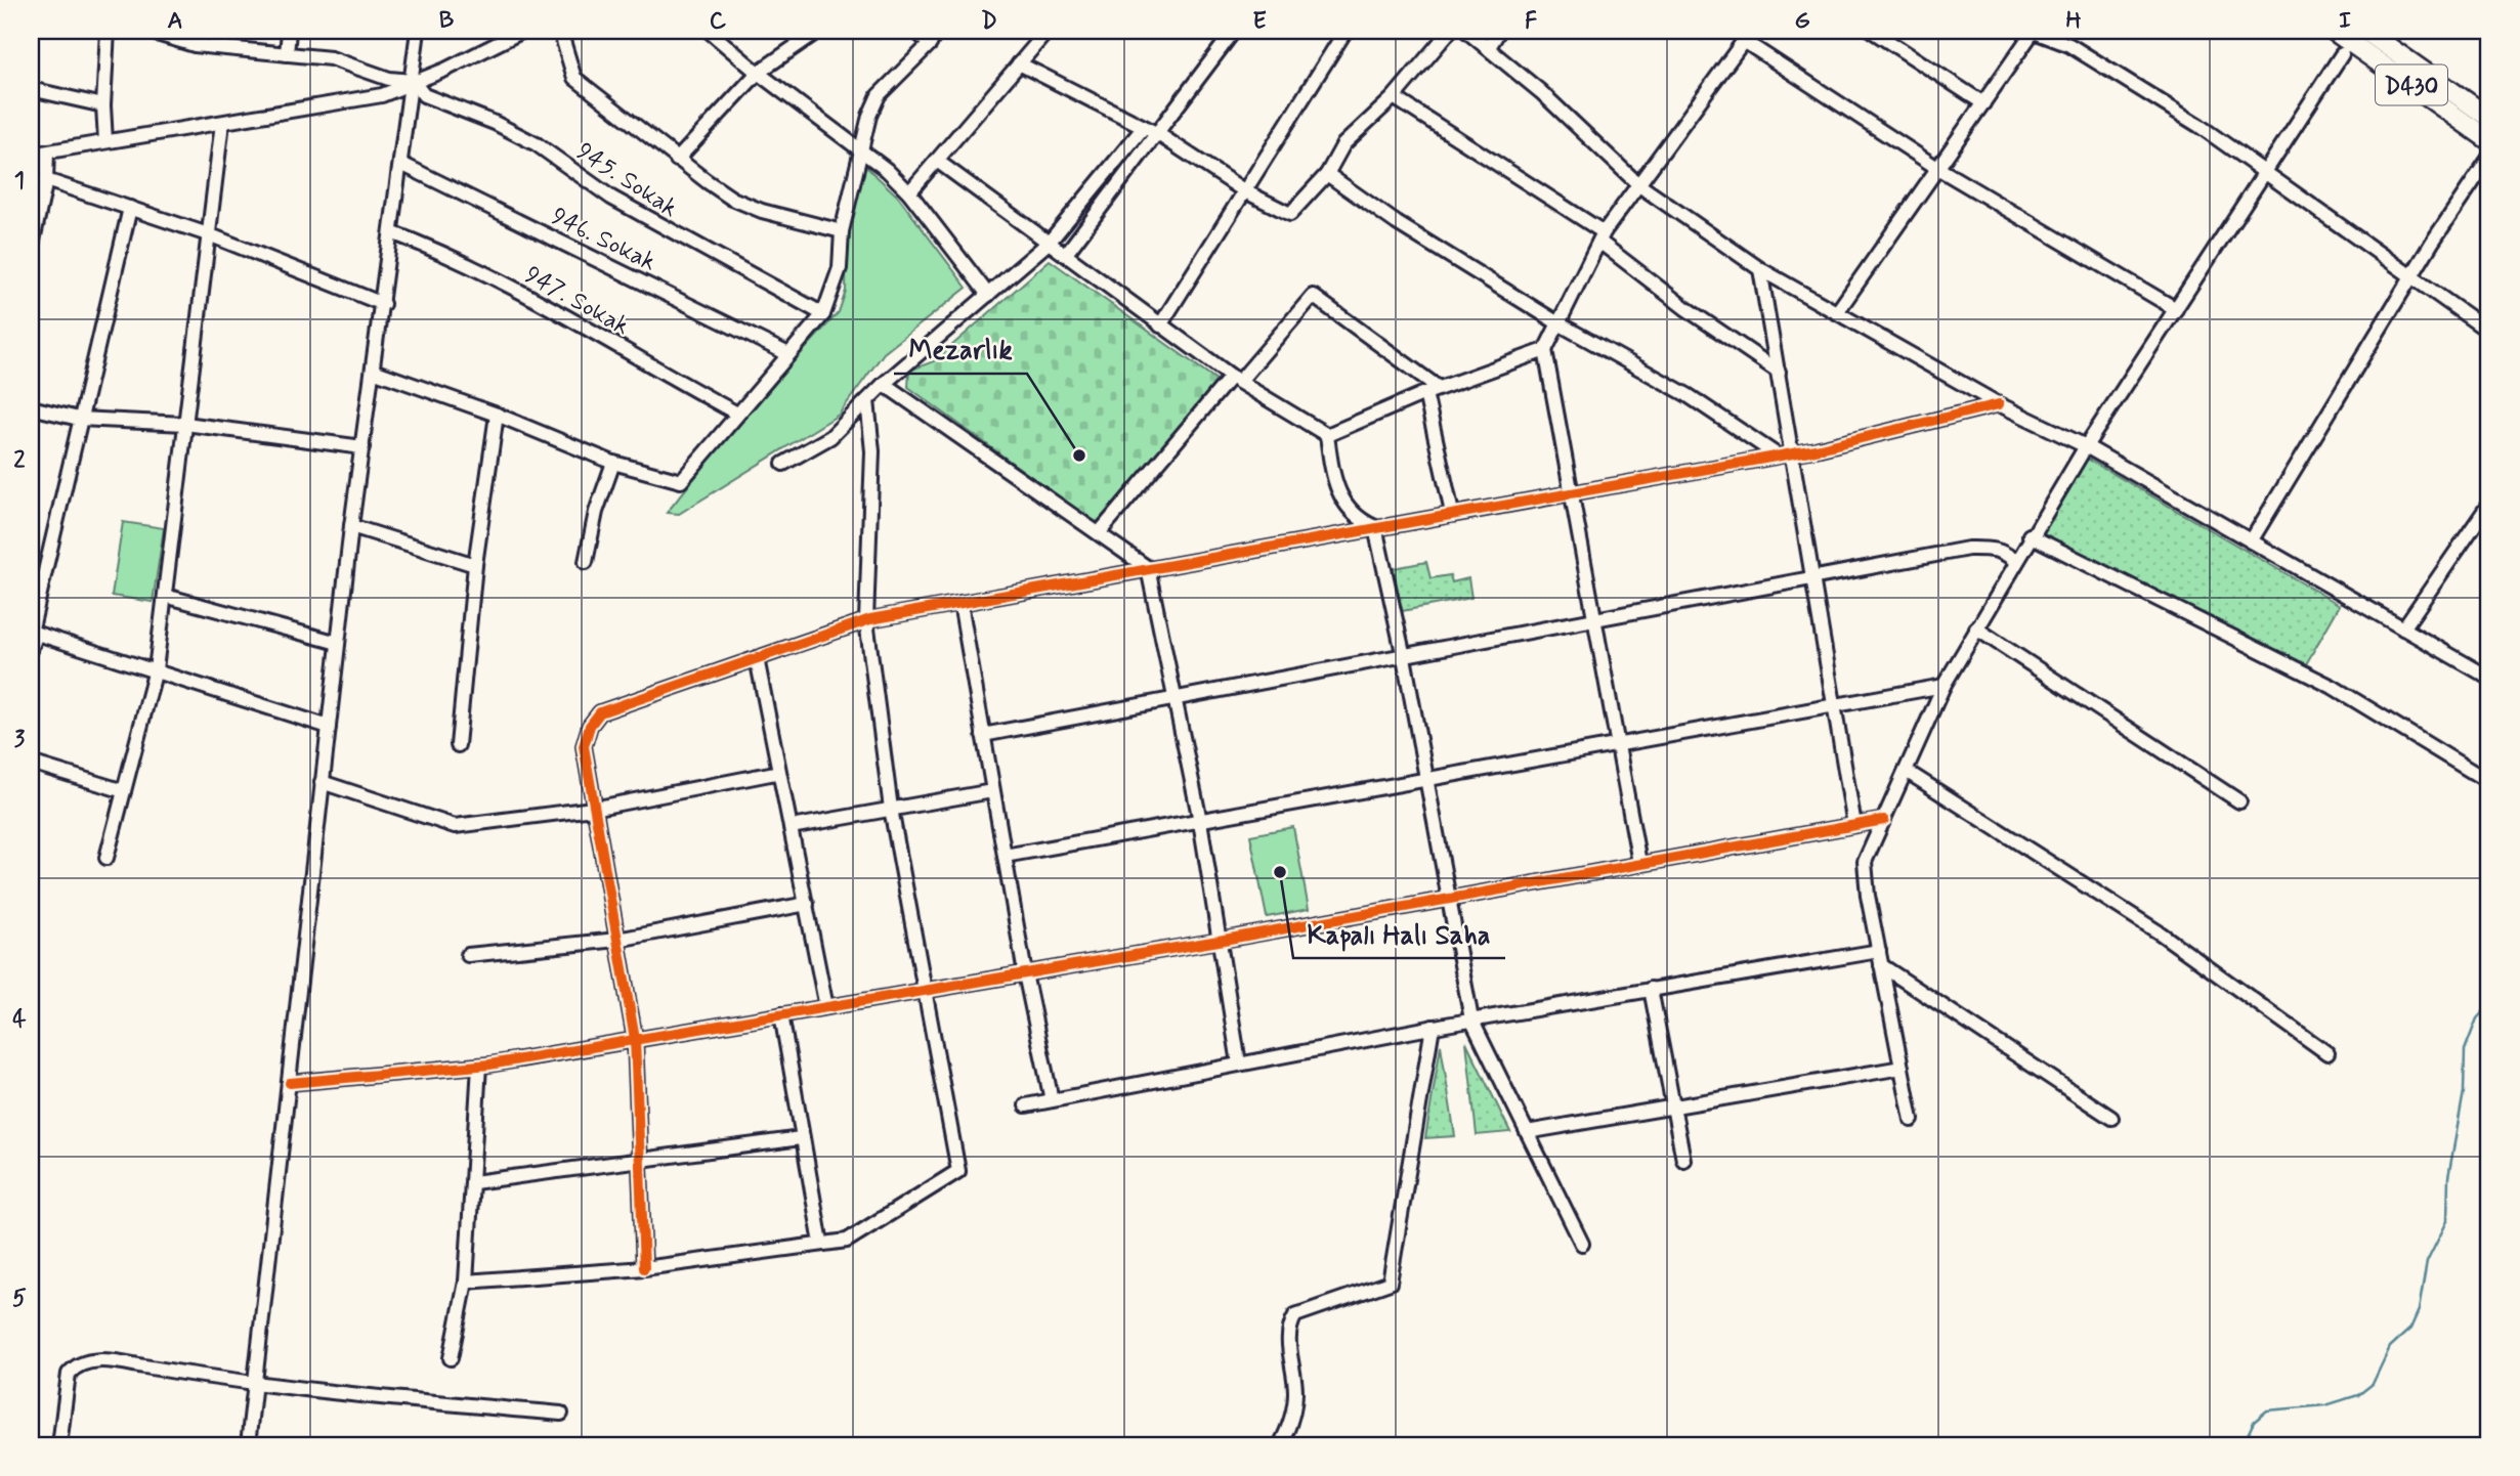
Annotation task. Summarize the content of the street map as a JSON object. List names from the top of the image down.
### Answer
{
  "streets": {
    "highway": ["D430"],
    "street": ["945. Sokak", "946. Sokak", "947. Sokak"]
  },
  "places": ["Mezarlık", "Kapalı Halı Saha"],
  "grid": {
    "columns": [
      "A",
      "B",
      "C",
      "D",
      "E",
      "F",
      "G",
      "H",
      "I"
    ],
    "rows": [
      "1",
      "2",
      "3",
      "4",
      "5"
    ]
  }
}
